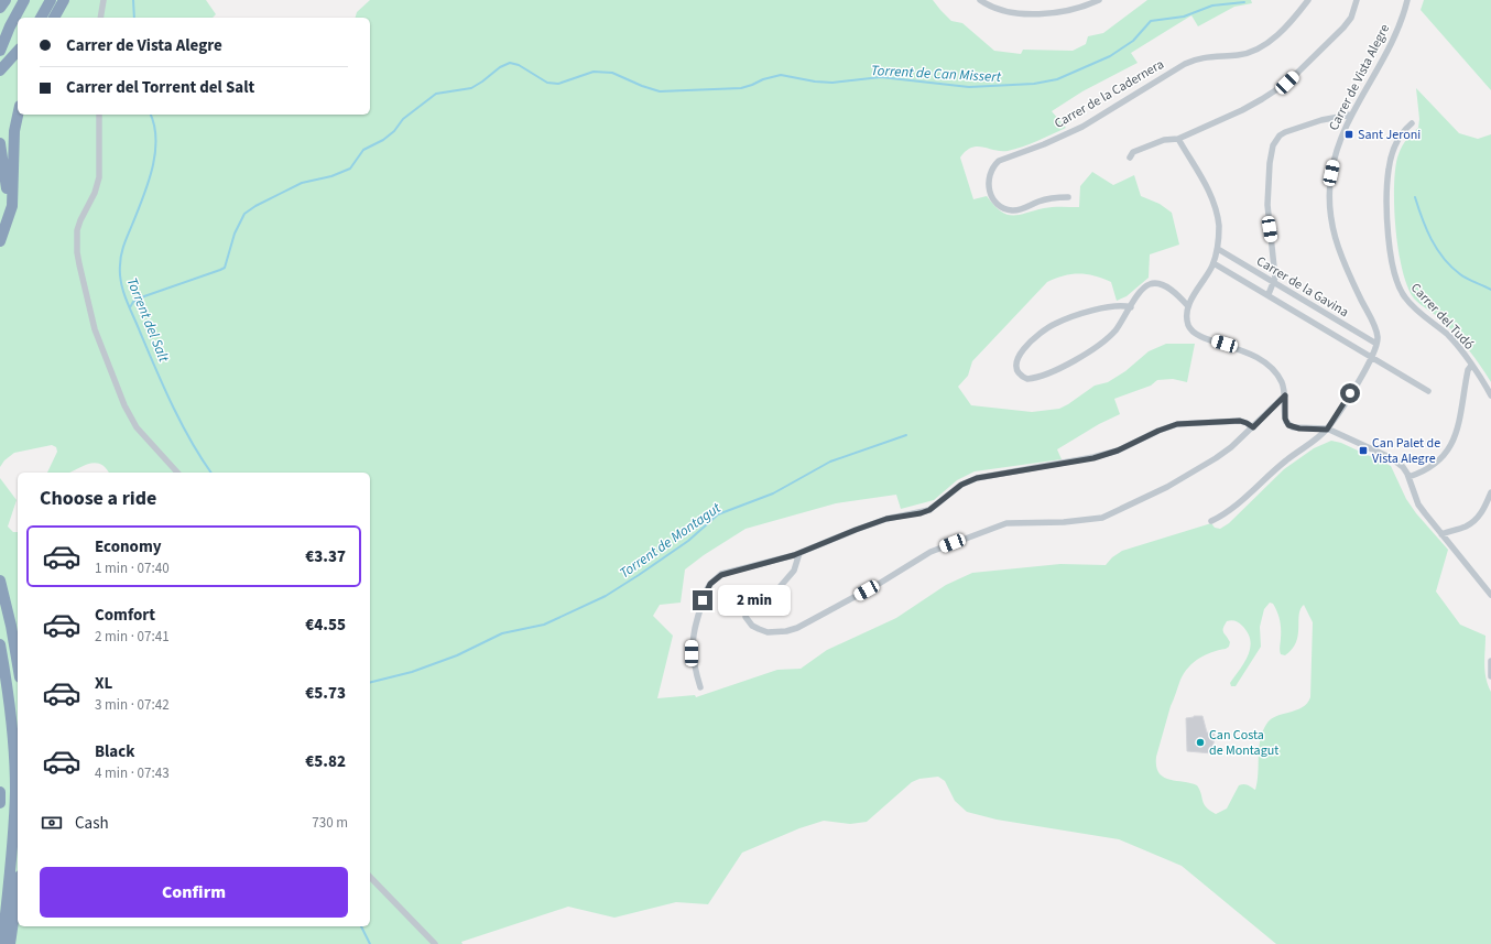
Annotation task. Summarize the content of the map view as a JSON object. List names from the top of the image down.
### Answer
{
  "streets": {
    "street": [
      "Carrer de Vista Alegre",
      "Carrer de la Cadernera",
      "Carrer de la Gavina",
      "Carrer del Tudó"
    ]
  },
  "crossings": [
    ["Carrer de Vista Alegre", "Carrer de la Gavina"]
  ],
  "water": ["Torrent de Can Missert", "Torrent del Salt", "Torrent de Montagut"],
  "places": {
    "transit": ["Sant Jeroni", "Can Palet de Vista Alegre"],
    "other": ["Can Costa de Montagut"]
  },
  "page": {
    "banner": ["Carrer de Vista Alegre", "Carrer del Torrent del Salt"],
    "heading": "Choose a ride",
    "list": [
      {
        "name": "Economy",
        "note": "1 min · 07:40",
        "value": "€3.37"
      },
      {
        "name": "Comfort",
        "note": "2 min · 07:41",
        "value": "€4.55"
      },
      {
        "name": "XL",
        "note": "3 min · 07:42",
        "value": "€5.73"
      },
      {
        "name": "Black",
        "note": "4 min · 07:43",
        "value": "€5.82"
      }
    ],
    "bubble": "2 min",
    "pay": ["Cash", "730 m"],
    "buttons": "Confirm"
  }
}
